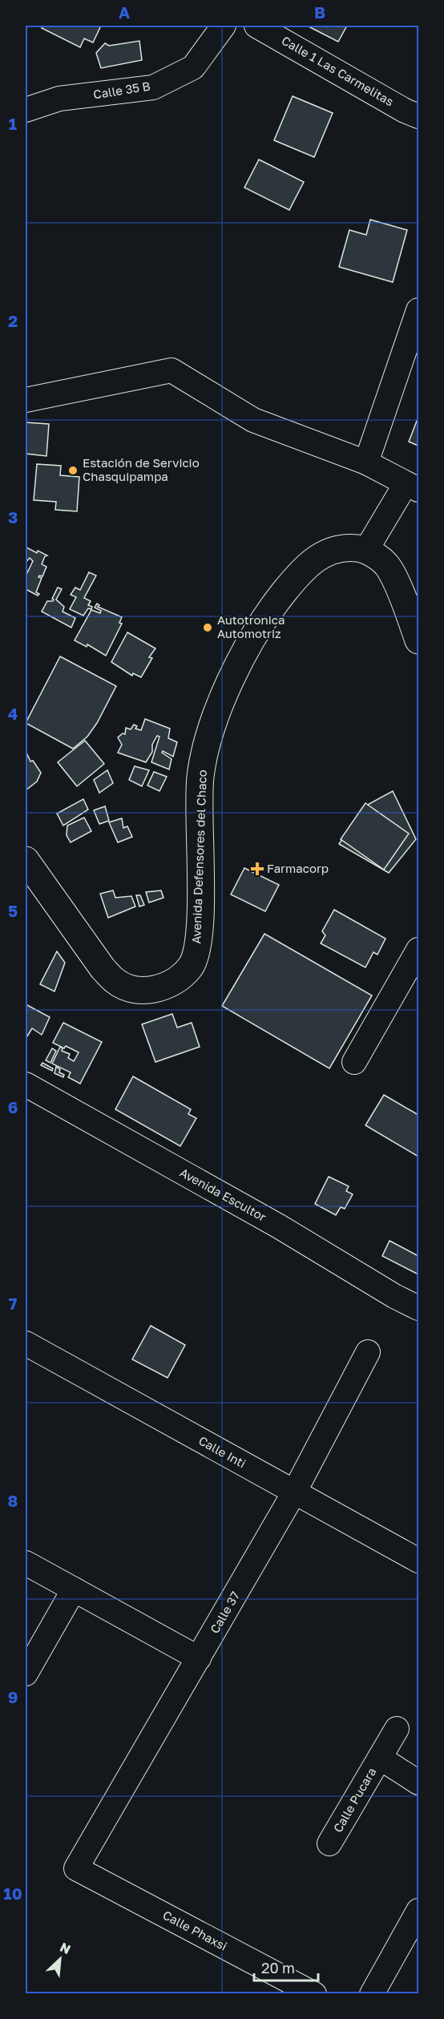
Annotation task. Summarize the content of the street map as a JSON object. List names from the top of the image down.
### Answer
{
  "streets": {
    "main road": ["Avenida Defensores del Chaco"],
    "street": [
      "Calle 1 Las Carmelitas",
      "Calle 35 B",
      "Avenida Escultor",
      "Calle Inti",
      "Calle 37",
      "Calle Pucara",
      "Calle Phaxsi"
    ]
  },
  "crossings": [
    ["Calle Inti", "Calle 37"],
    ["Calle 37", "Calle Phaxsi"]
  ],
  "places": {
    "other": ["Estación de Servicio Chasquipampa", "Autotronica Automotriz"],
    "health": ["Farmacorp"]
  },
  "scale_bar": "20 m",
  "north": "top right",
  "grid": {
    "columns": ["A", "B"],
    "rows": [
      "1",
      "2",
      "3",
      "4",
      "5",
      "6",
      "7",
      "8",
      "9",
      "10"
    ]
  }
}
